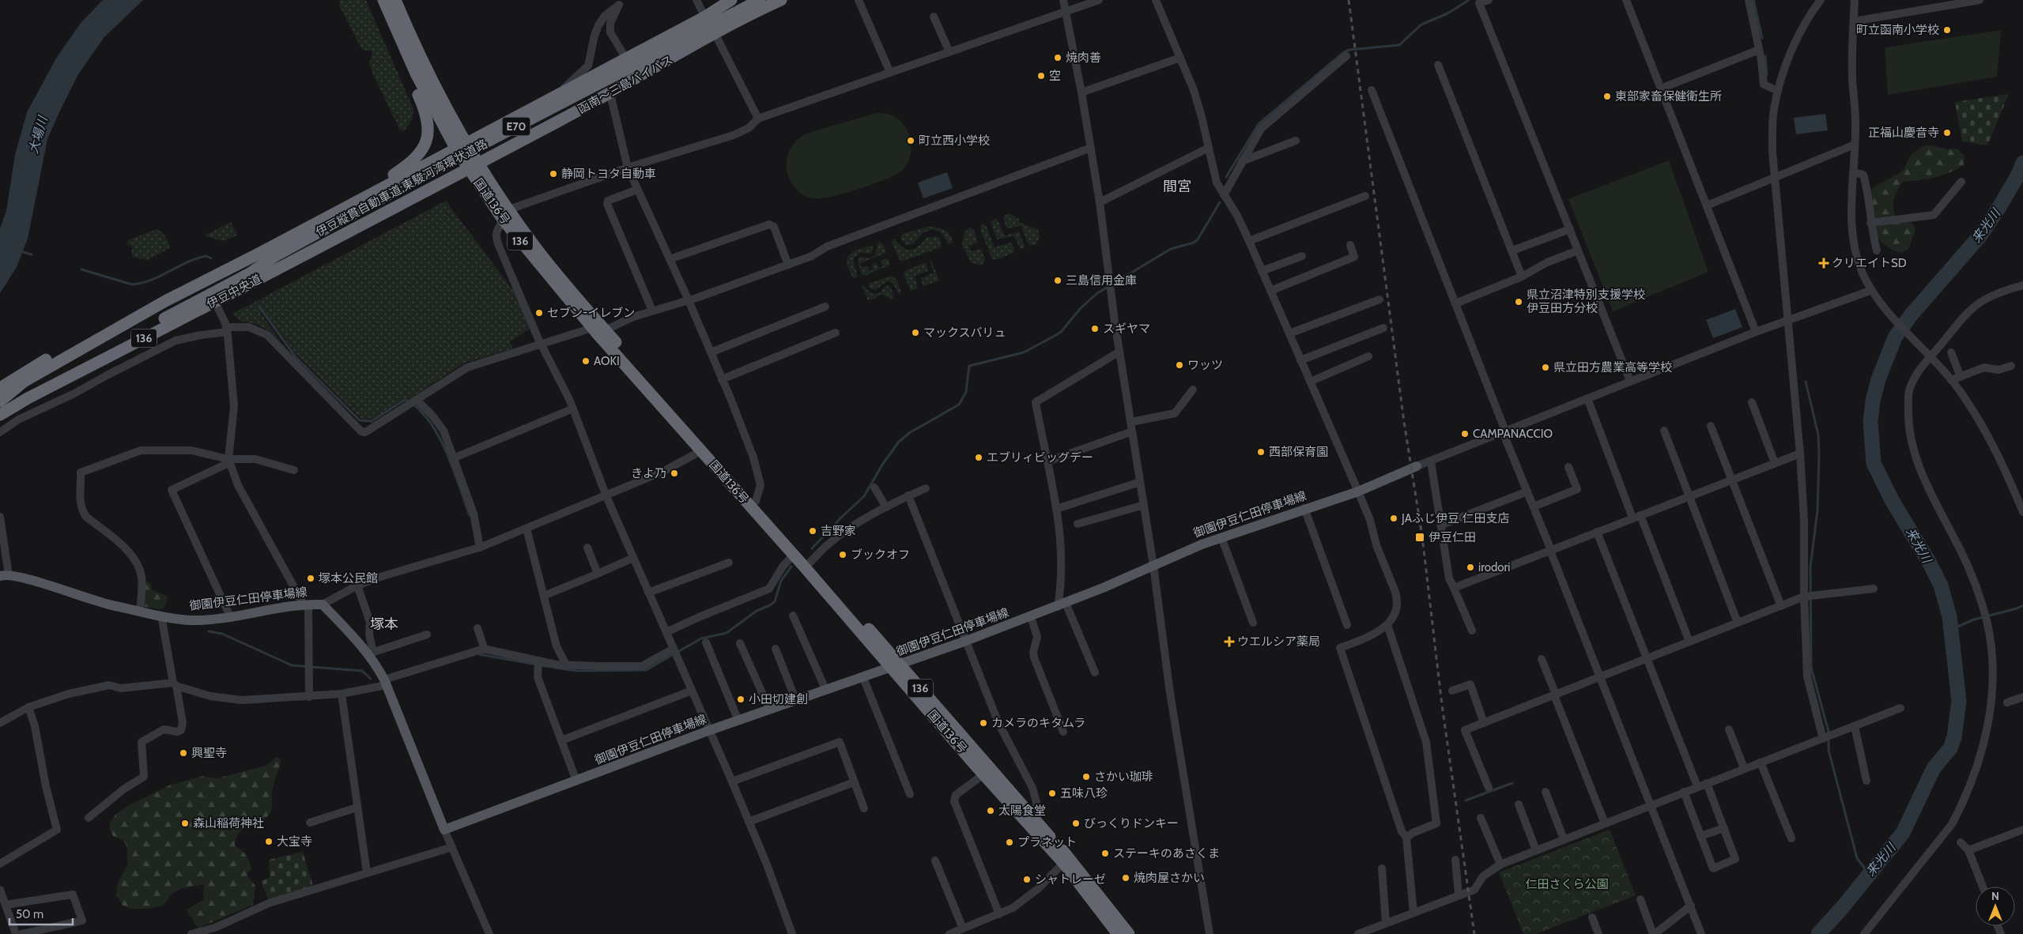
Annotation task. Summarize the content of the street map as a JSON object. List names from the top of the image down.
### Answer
{
  "streets": {
    "highway": [
      "函南～三島バイパス",
      "E70",
      "伊豆縦貫自動車道;東駿河湾環状道路",
      "国道136号",
      "136",
      "伊豆中央道"
    ],
    "main road": ["御園伊豆仁田停車場線"]
  },
  "crossings": [
    ["函南～三島バイパス", "国道136号"],
    ["函南～三島バイパス", "伊豆中央道"],
    ["国道136号", "伊豆中央道"],
    ["国道136号", "御園伊豆仁田停車場線"]
  ],
  "districts": ["間宮", "塚本"],
  "water": ["大場川", "来光川"],
  "parks": ["仁田さくら公園"],
  "places": {
    "other": [
      "町立函南小学校",
      "焼肉善",
      "空",
      "東部家畜保健衛生所",
      "正福山慶音寺",
      "町立西小学校",
      "静岡トヨタ自動車",
      "三島信用金庫",
      "県立沼津特別支援学校 伊豆田方分校",
      "セブン-イレブン",
      "スギヤマ",
      "マックスバリュ",
      "AOKI",
      "ワッツ",
      "県立田方農業高等学校",
      "CAMPANACCIO",
      "西部保育園",
      "エブリィビッグデー",
      "きよ乃",
      "JAふじ伊豆 仁田支店",
      "吉野家",
      "ブックオフ",
      "irodori",
      "塚本公民館",
      "小田切建創",
      "カメラのキタムラ",
      "興聖寺",
      "さかい珈琲",
      "五味八珍",
      "太陽食堂",
      "森山稲荷神社",
      "びっくりドンキー",
      "大宝寺",
      "プラネット",
      "ステーキのあさくま",
      "焼肉屋さかい",
      "シャトレーゼ"
    ],
    "health": ["クリエイトSD", "ウエルシア薬局"],
    "transit": ["伊豆仁田"]
  },
  "scale_bar": "50 m",
  "north": "top"
}
